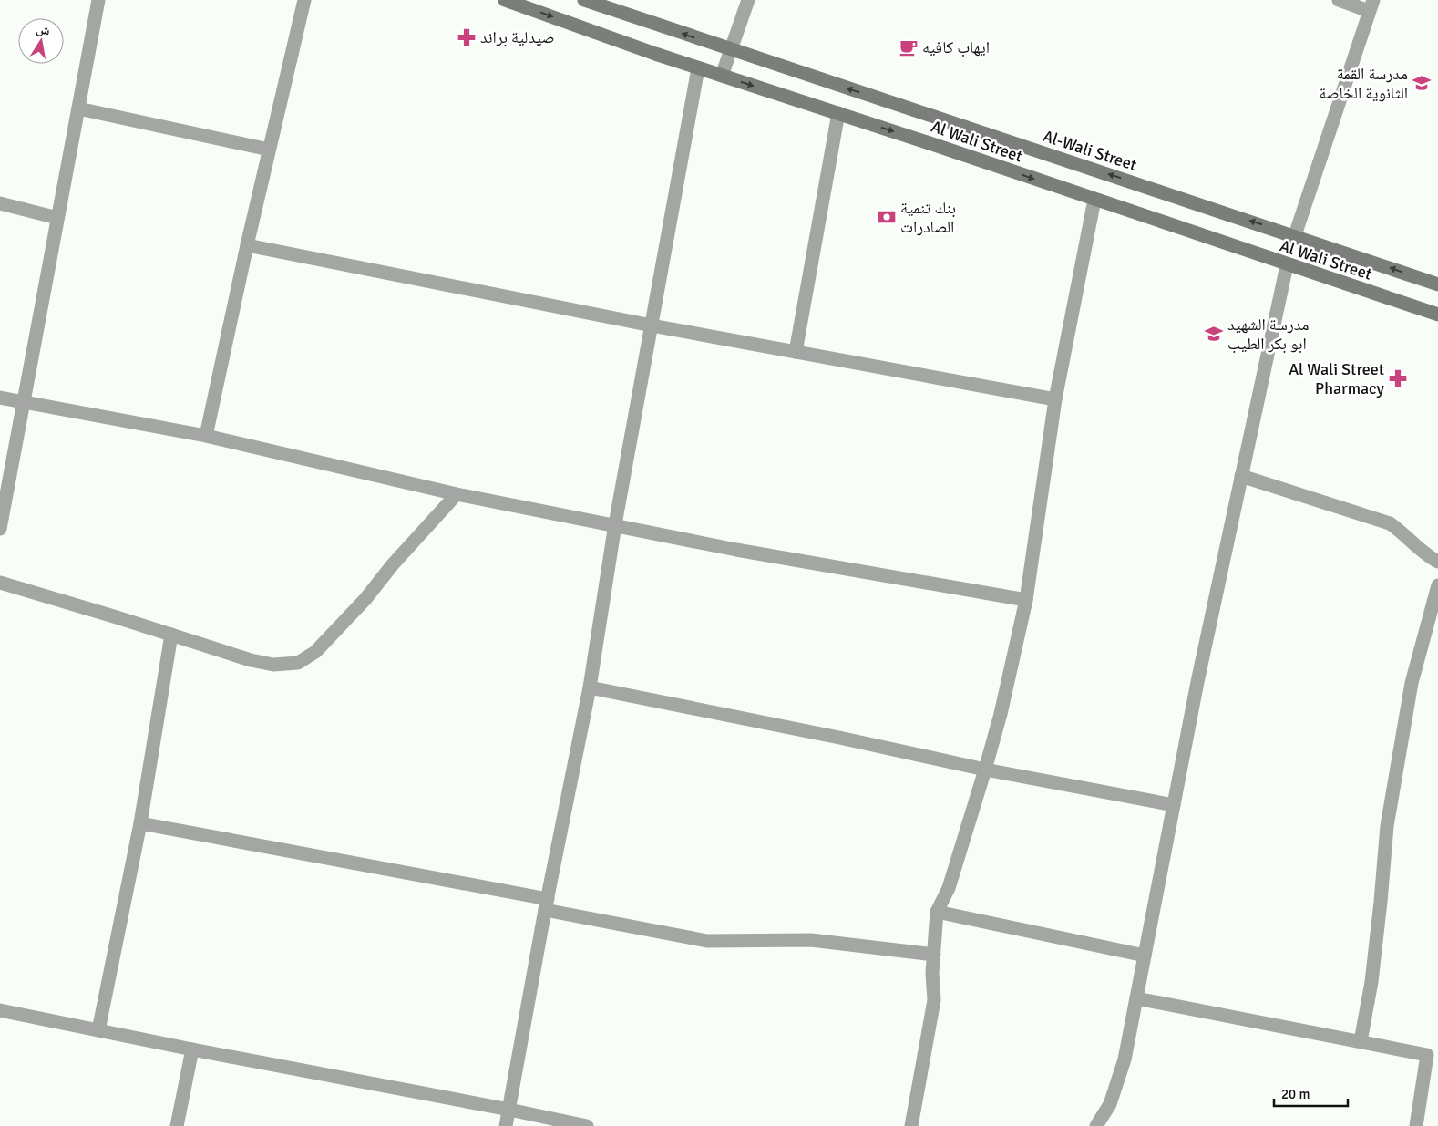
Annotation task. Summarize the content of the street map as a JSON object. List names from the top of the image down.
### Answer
{
  "streets": {
    "street": ["Al Wali Street", "Al-Wali Street"]
  },
  "one_way": ["Al Wali Street", "Al-Wali Street"],
  "places": {
    "pharmacy": ["صيدلية براند", "Al Wali Street Pharmacy"],
    "cafe": ["ايهاب كافيه"],
    "school or university": ["مدرسة القمة الثانوية الخاصة", "مدرسة الشهيد ابو بكر الطيب"],
    "bank": ["بنك تنمية الصادرات"]
  },
  "scale_bar": "20 m",
  "north": "top"
}
